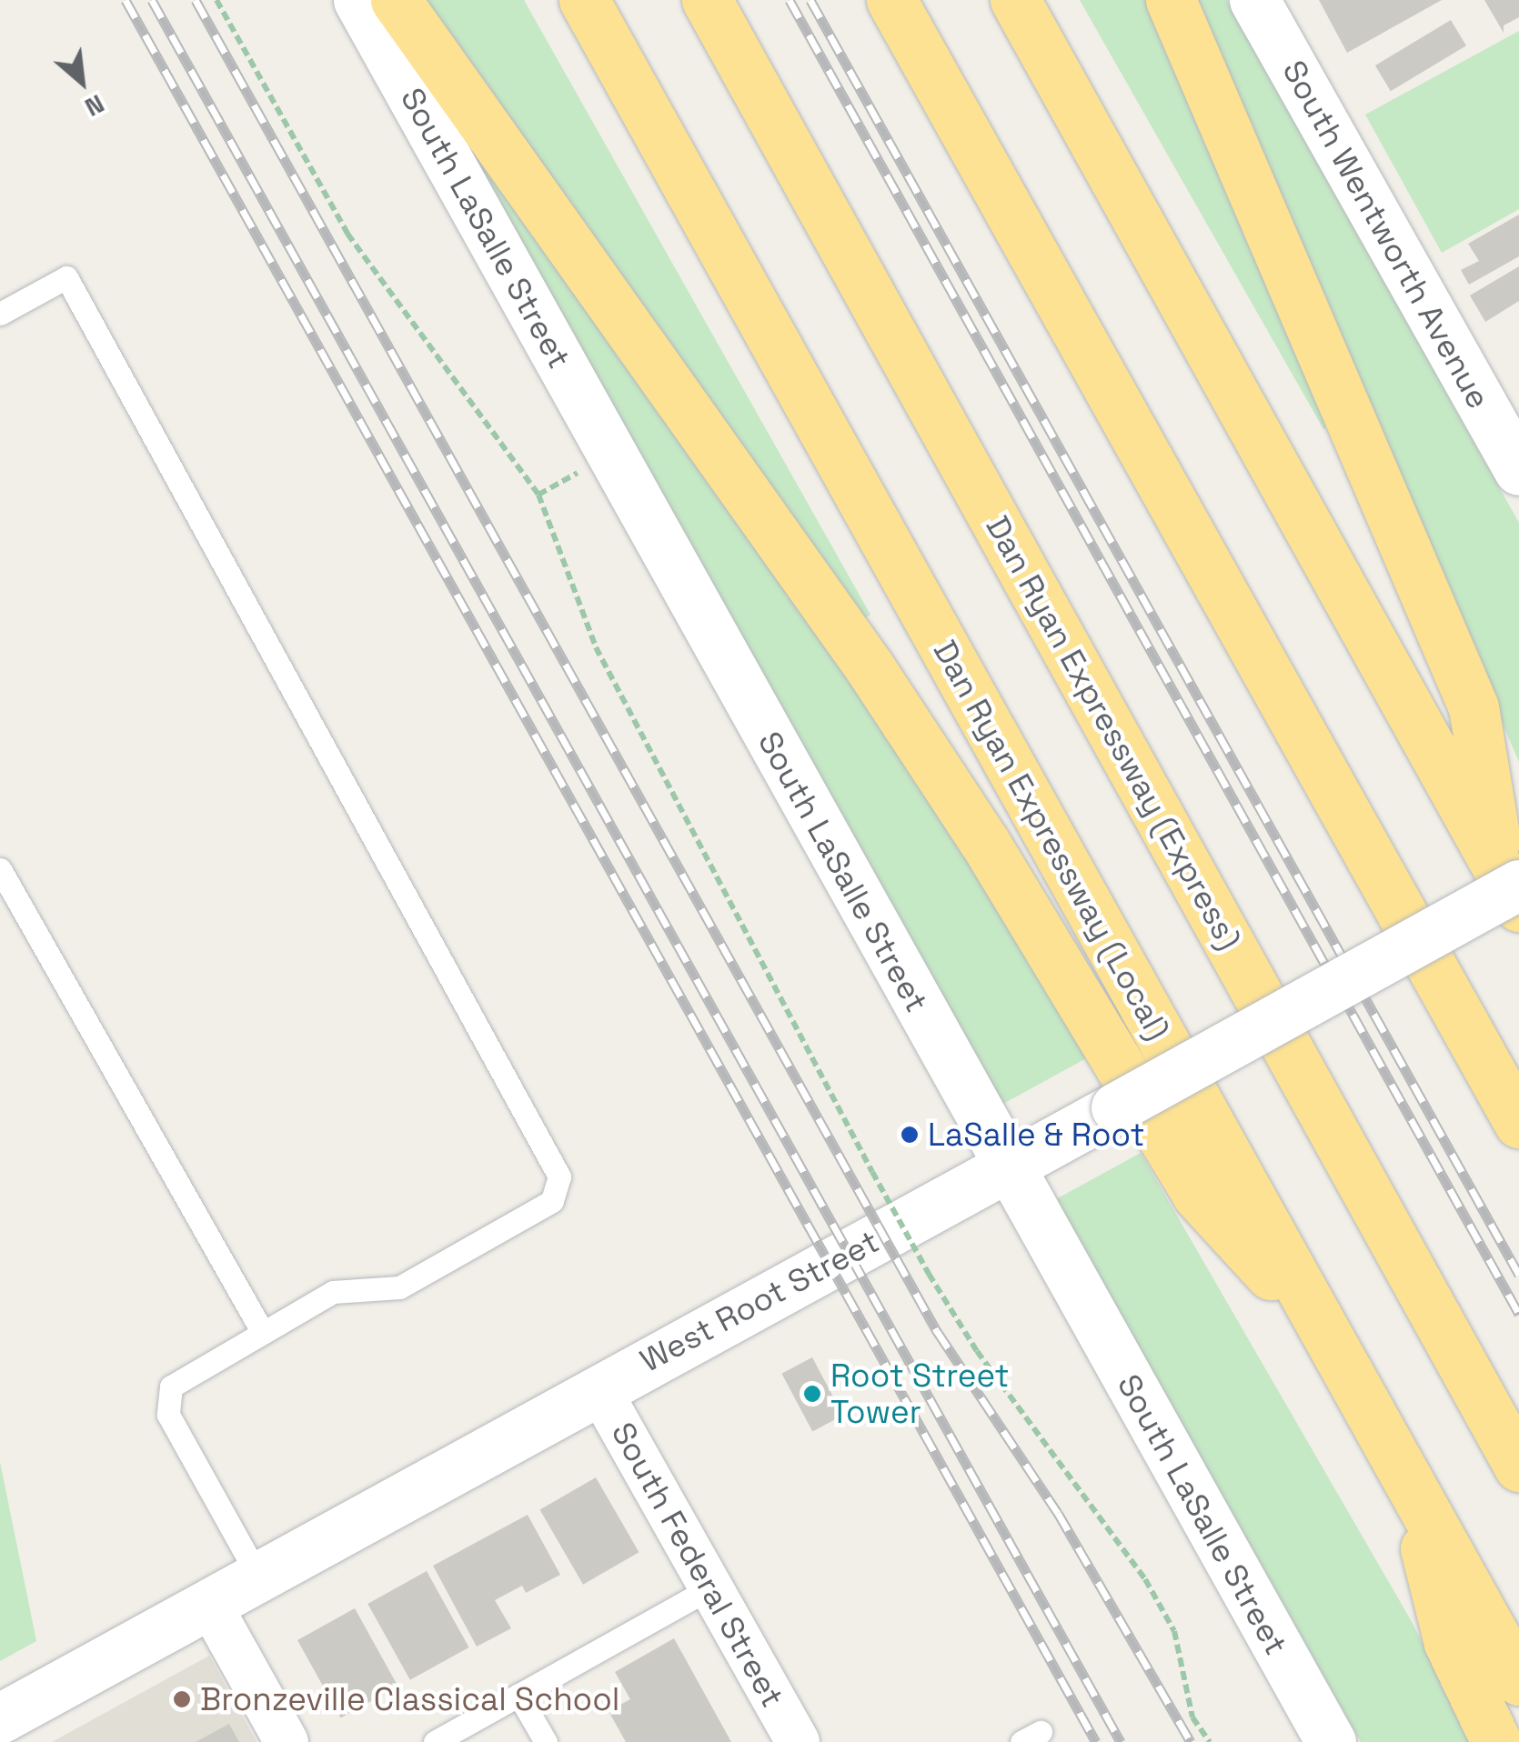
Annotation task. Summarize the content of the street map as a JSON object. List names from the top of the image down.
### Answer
{
  "streets": {
    "highway": ["Dan Ryan Expressway (Express)", "Dan Ryan Expressway (Local)"],
    "main road": ["South LaSalle Street", "South Wentworth Avenue", "West Root Street"],
    "street": ["South Federal Street"]
  },
  "crossings": [
    ["South LaSalle Street", "West Root Street"],
    ["West Root Street", "South Federal Street"]
  ],
  "places": ["LaSalle & Root", "Root Street Tower", "Bronzeville Classical School"],
  "north": "bottom right"
}
